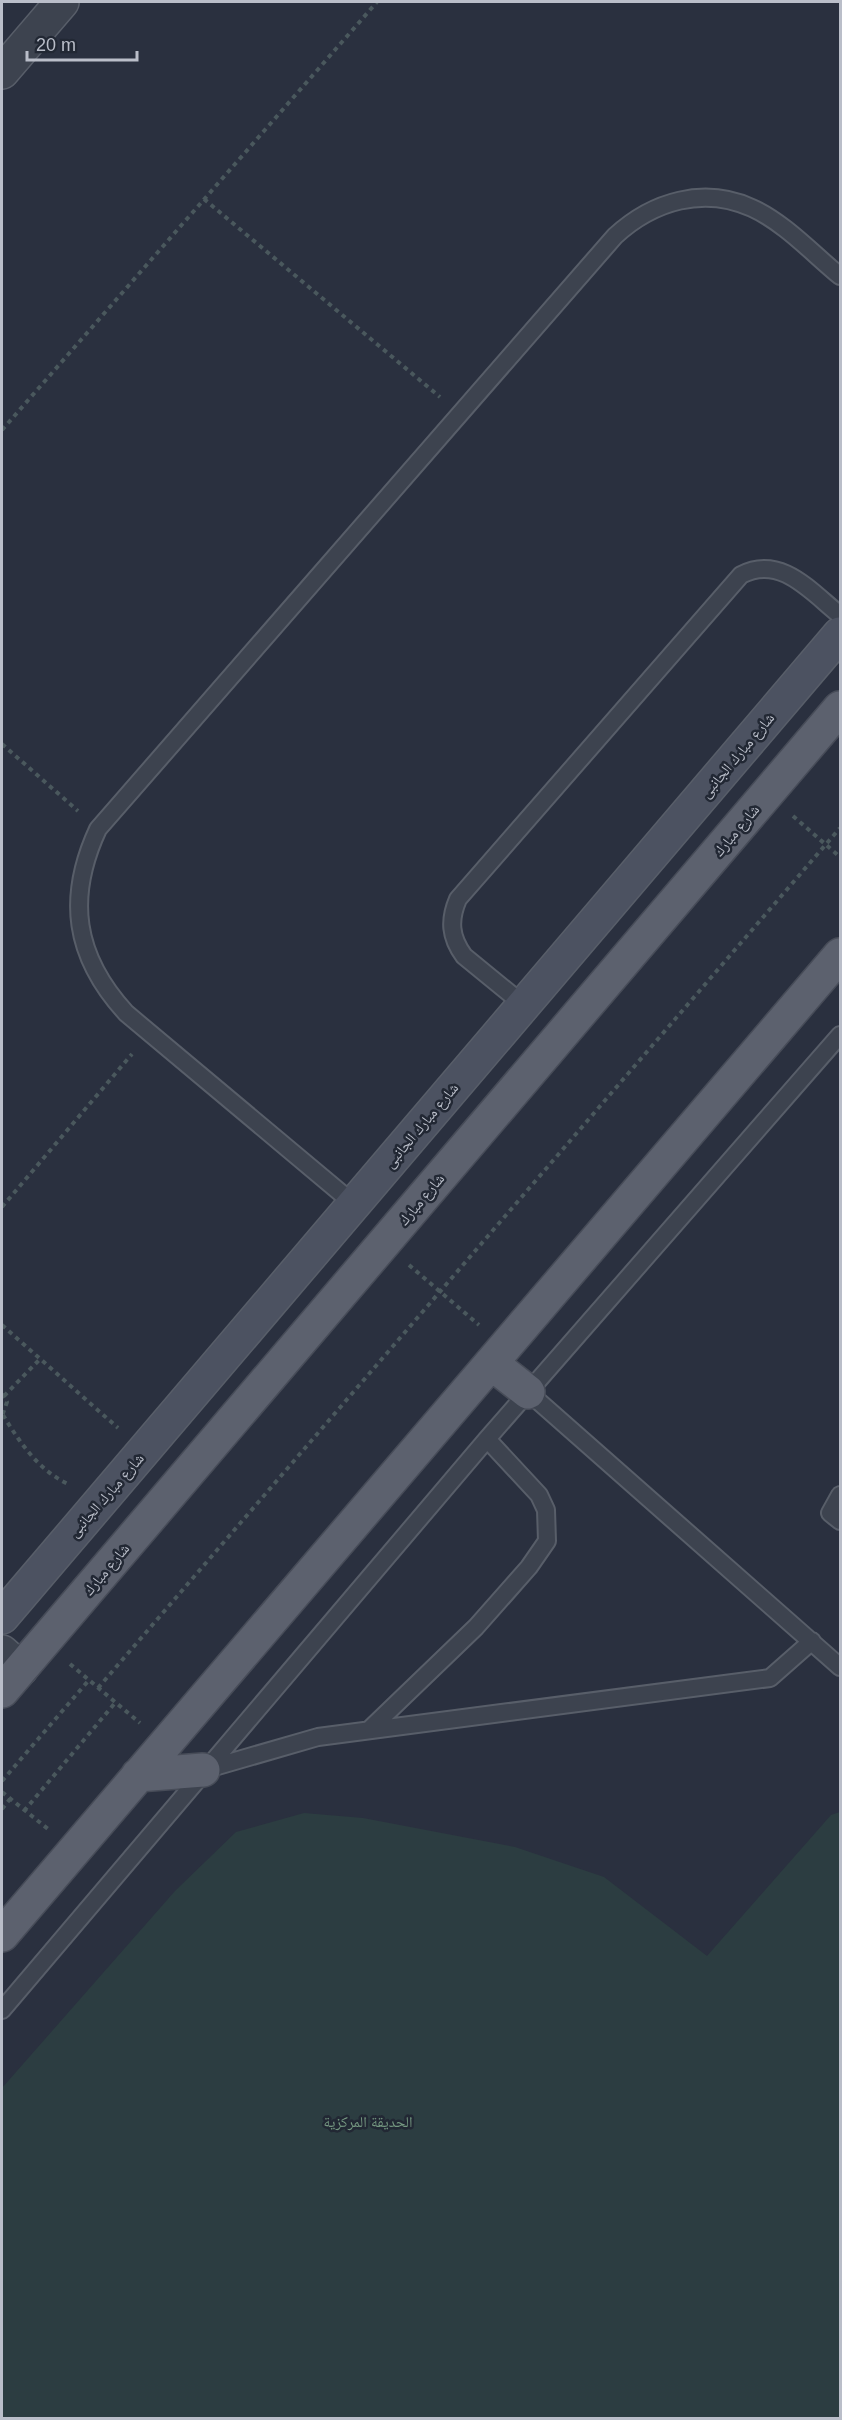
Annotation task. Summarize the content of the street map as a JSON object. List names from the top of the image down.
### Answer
{
  "streets": {
    "main road": ["شارع مبارك الجانبى", "شارع مبارك"]
  },
  "parks": ["الحديقة المركزية"],
  "scale_bar": "20 m"
}
